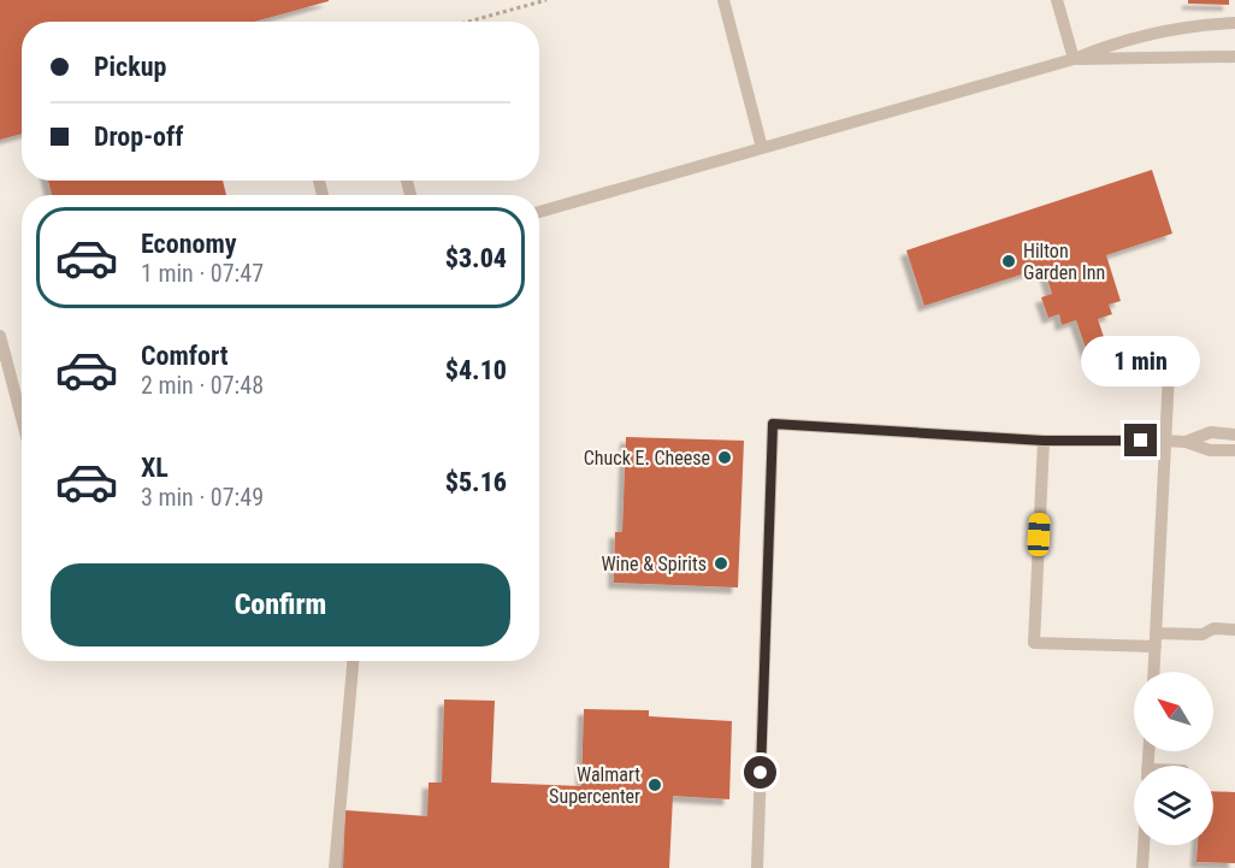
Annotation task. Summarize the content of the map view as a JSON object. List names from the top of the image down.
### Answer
{
  "places": [
    "Hilton Garden Inn",
    "Chuck E. Cheese",
    "Wine & Spirits",
    "Walmart Supercenter"
  ],
  "north": "top left",
  "page": {
    "banner": ["Pickup", "Drop-off"],
    "list": [
      {
        "name": "Economy",
        "note": "1 min · 07:47",
        "value": "$3.04"
      },
      {
        "name": "Comfort",
        "note": "2 min · 07:48",
        "value": "$4.10"
      },
      {
        "name": "XL",
        "note": "3 min · 07:49",
        "value": "$5.16"
      }
    ],
    "bubble": "1 min",
    "buttons": "Confirm"
  }
}
